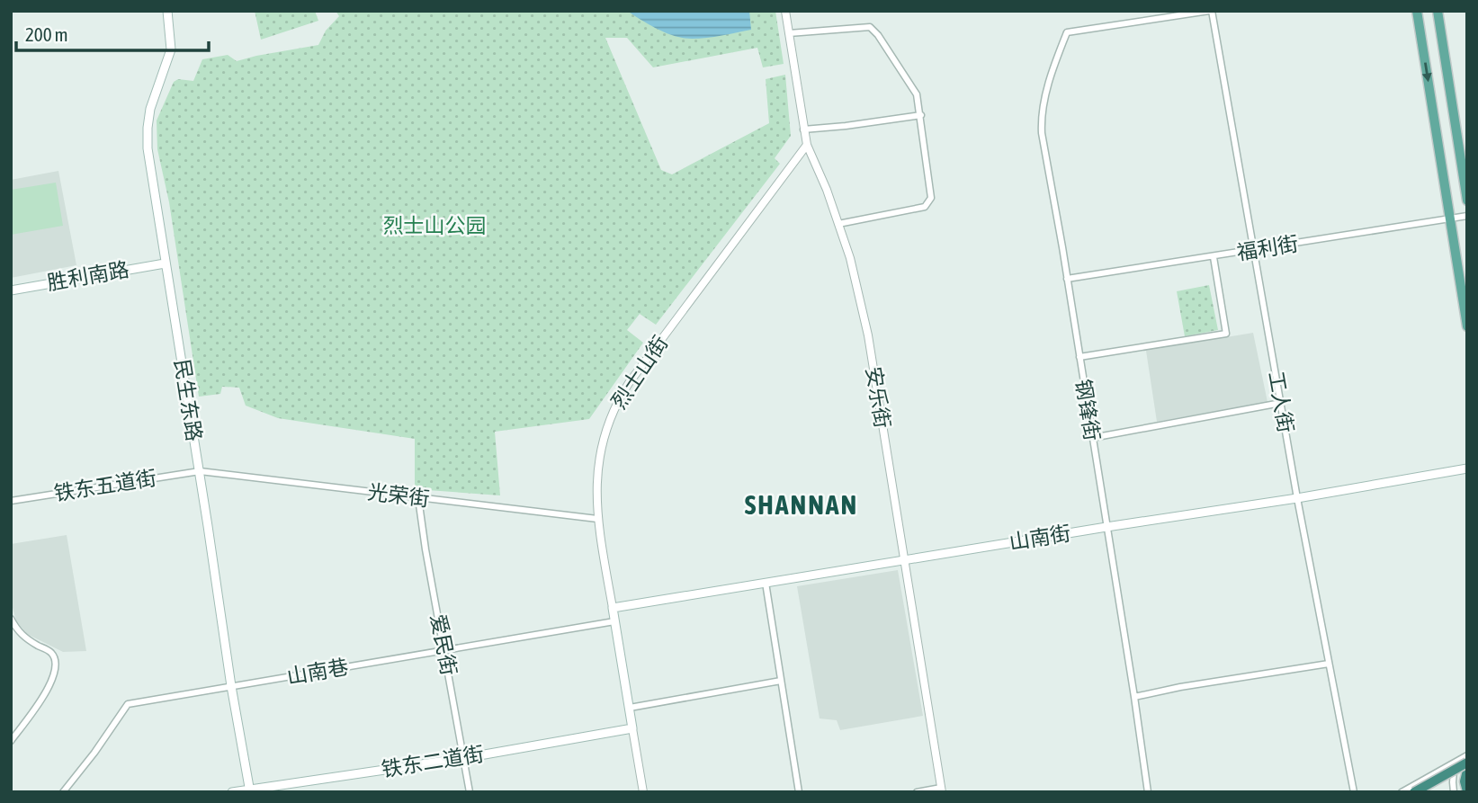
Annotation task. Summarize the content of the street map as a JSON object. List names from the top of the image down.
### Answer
{
  "streets": {
    "main road": [
      "胜利南路",
      "烈士山街",
      "民生东路",
      "山南街",
      "铁东二道街"
    ],
    "street": [
      "福利街",
      "安乐街",
      "工人街",
      "钢锋街",
      "铁东五道街",
      "光荣街",
      "爱民街",
      "山南巷"
    ]
  },
  "crossings": [
    ["福利街", "工人街"],
    ["福利街", "钢锋街"],
    ["胜利南路", "民生东路"],
    ["烈士山街", "安乐街"],
    ["烈士山街", "光荣街"],
    ["烈士山街", "山南街"],
    ["烈士山街", "山南巷"],
    ["烈士山街", "铁东二道街"],
    ["安乐街", "山南街"],
    ["民生东路", "铁东五道街"],
    ["民生东路", "光荣街"],
    ["民生东路", "山南巷"],
    ["民生东路", "铁东二道街"],
    ["工人街", "钢锋街"],
    ["工人街", "山南街"],
    ["钢锋街", "山南街"],
    ["铁东五道街", "光荣街"],
    ["光荣街", "爱民街"],
    ["爱民街", "山南巷"],
    ["爱民街", "铁东二道街"]
  ],
  "districts": ["SHANNAN"],
  "parks": ["烈士山公园"],
  "scale_bar": "200 m"
}
